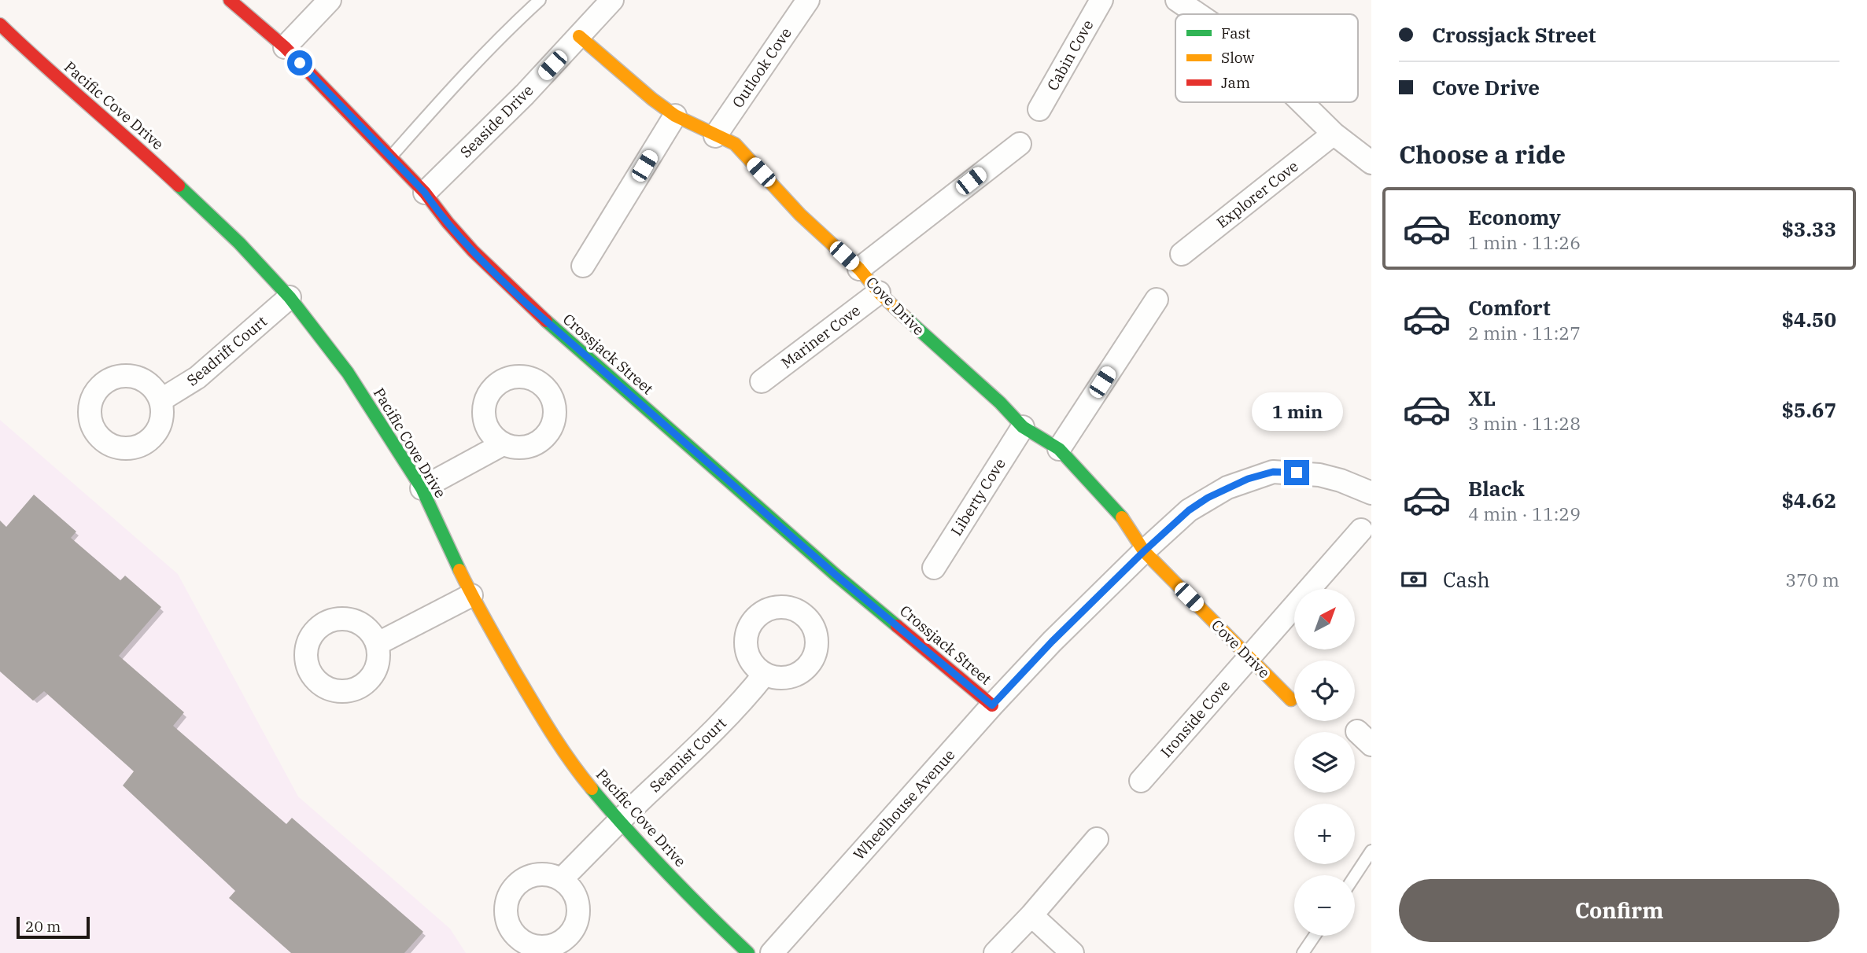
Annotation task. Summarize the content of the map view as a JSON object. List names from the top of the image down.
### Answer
{
  "streets": {
    "street": [
      "Cabin Cove",
      "Outlook Cove",
      "Pacific Cove Drive",
      "Seaside Drive",
      "Explorer Cove",
      "Cove Drive",
      "Mariner Cove",
      "Seadrift Court",
      "Crossjack Street",
      "Liberty Cove",
      "Ironside Cove",
      "Seamist Court",
      "Wheelhouse Avenue"
    ]
  },
  "crossings": [
    ["Outlook Cove", "Cove Drive"],
    ["Pacific Cove Drive", "Seadrift Court"],
    ["Pacific Cove Drive", "Seamist Court"],
    ["Seaside Drive", "Cove Drive"],
    ["Seaside Drive", "Crossjack Street"],
    ["Cove Drive", "Mariner Cove"],
    ["Cove Drive", "Liberty Cove"],
    ["Cove Drive", "Ironside Cove"],
    ["Cove Drive", "Wheelhouse Avenue"],
    ["Crossjack Street", "Wheelhouse Avenue"]
  ],
  "legend": ["Fast", "Slow", "Jam"],
  "scale_bar": "20 m",
  "north": "top right",
  "page": {
    "banner": ["Crossjack Street", "Cove Drive"],
    "heading": "Choose a ride",
    "list": [
      {
        "name": "Economy",
        "note": "1 min · 11:26",
        "value": "$3.33"
      },
      {
        "name": "Comfort",
        "note": "2 min · 11:27",
        "value": "$4.50"
      },
      {
        "name": "XL",
        "note": "3 min · 11:28",
        "value": "$5.67"
      },
      {
        "name": "Black",
        "note": "4 min · 11:29",
        "value": "$4.62"
      }
    ],
    "bubble": "1 min",
    "pay": ["Cash", "370 m"],
    "map_buttons": ["+", "−"],
    "buttons": "Confirm",
    "scale": "20 m"
  }
}
